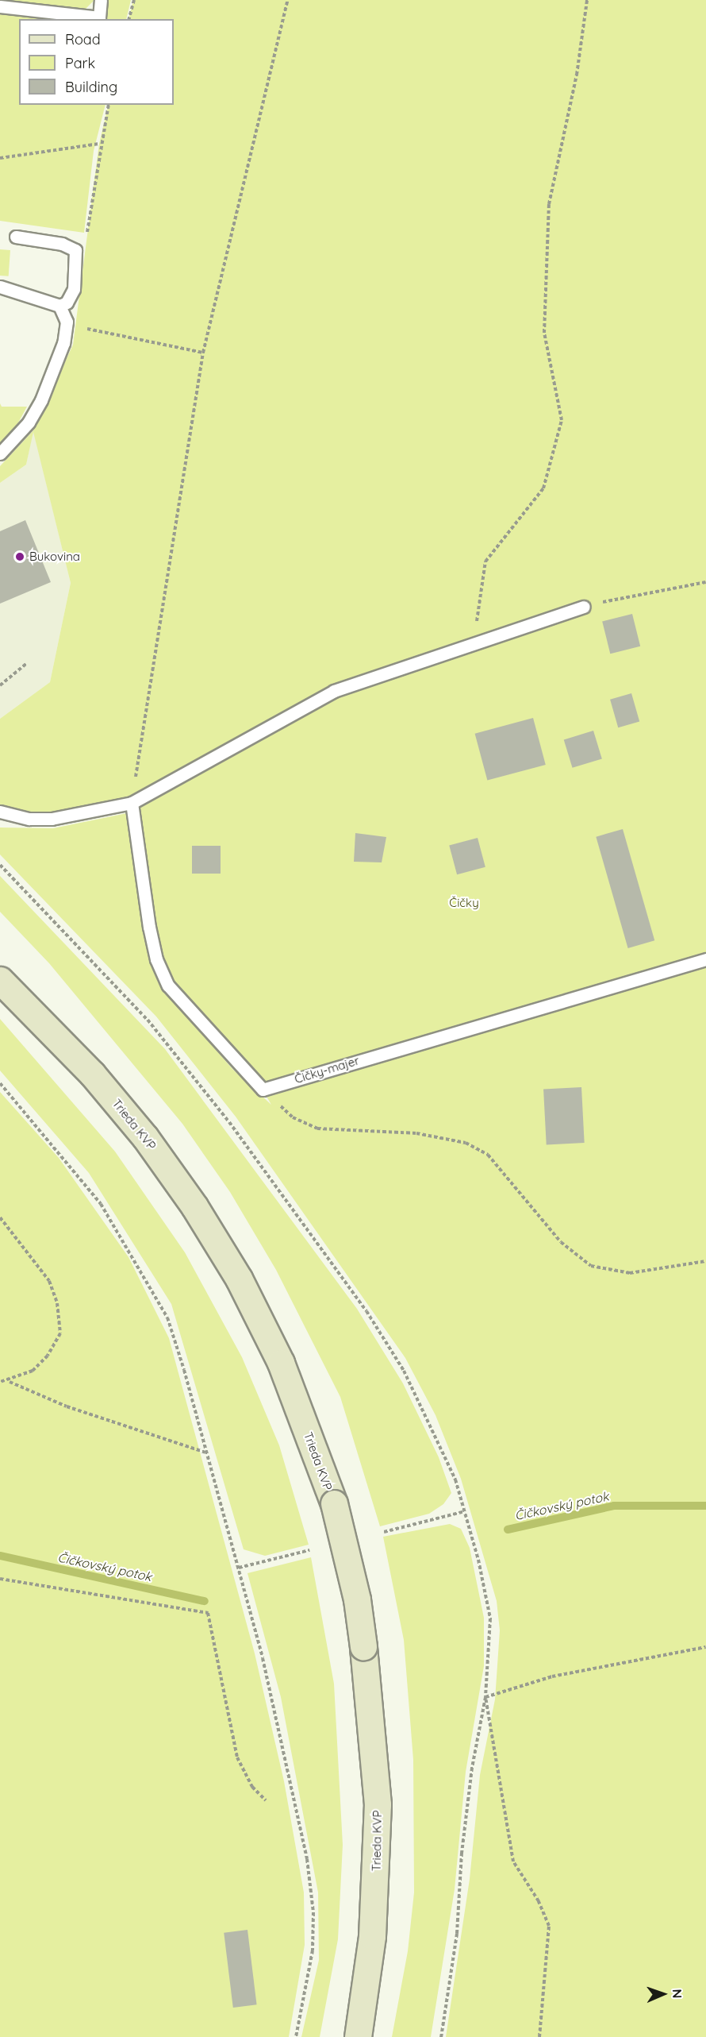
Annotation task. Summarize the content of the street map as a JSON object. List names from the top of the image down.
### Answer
{
  "streets": {
    "street": ["Trieda KVP"],
    "lane": ["Čičky-majer"]
  },
  "water": ["Čičkovský potok"],
  "parks": ["Čičky"],
  "places": ["Bukovina"],
  "legend": ["Road", "Park", "Building"],
  "north": "right"
}
